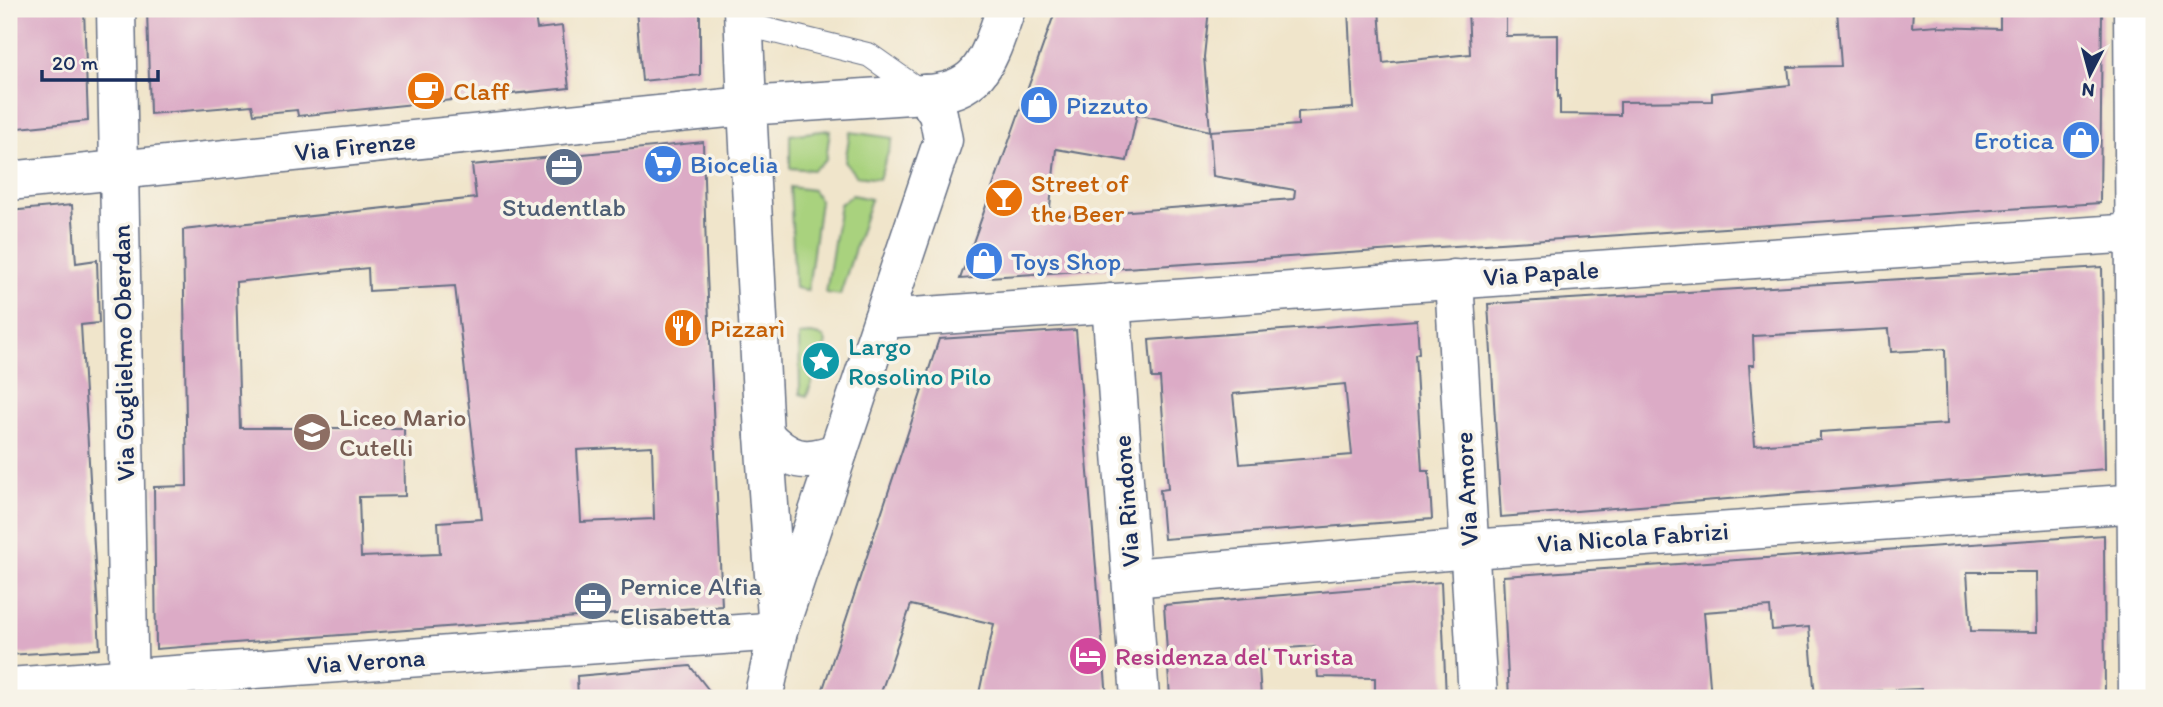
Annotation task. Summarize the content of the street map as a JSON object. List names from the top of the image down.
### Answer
{
  "streets": {
    "street": [
      "Via Firenze",
      "Via Papale",
      "Via Guglielmo Oberdan",
      "Via Amore",
      "Via Rindone",
      "Via Nicola Fabrizi",
      "Via Verona"
    ]
  },
  "crossings": [
    ["Via Firenze", "Via Guglielmo Oberdan"],
    ["Via Papale", "Via Amore"],
    ["Via Papale", "Via Rindone"],
    ["Via Guglielmo Oberdan", "Via Verona"],
    ["Via Amore", "Via Nicola Fabrizi"],
    ["Via Rindone", "Via Nicola Fabrizi"]
  ],
  "places": {
    "cafe": ["Claff"],
    "shop": ["Pizzuto", "Erotica", "Toys Shop"],
    "supermarket": ["Biocelia"],
    "office": ["Studentlab", "Pernice Alfia Elisabetta"],
    "bar": ["Street of the Beer"],
    "restaurant": ["Pizzarì"],
    "place": ["Largo Rosolino Pilo"],
    "school or university": ["Liceo Mario Cutelli"],
    "hotel": ["Residenza del Turista"]
  },
  "scale_bar": "20 m",
  "north": "bottom"
}
